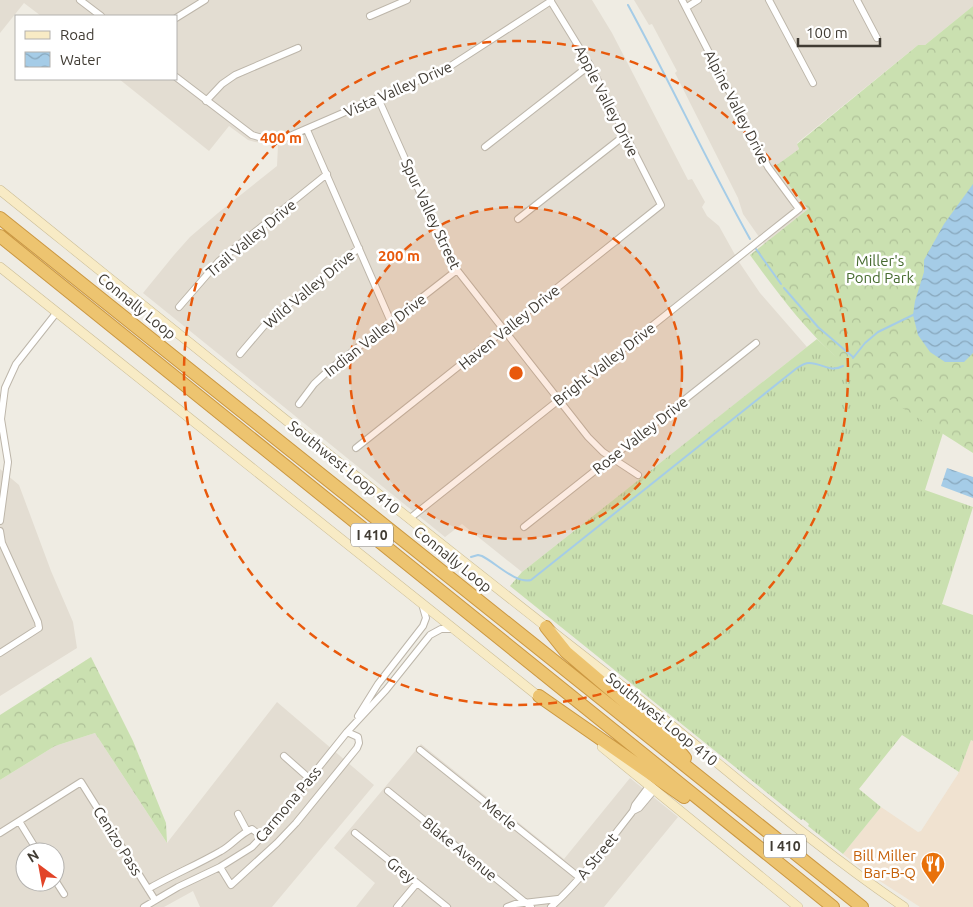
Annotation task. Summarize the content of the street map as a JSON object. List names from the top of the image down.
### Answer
{
  "streets": {
    "highway": ["Connally Loop", "I 410"],
    "main road": ["Southwest Loop 410"],
    "street": [
      "Vista Valley Drive",
      "Apple Valley Drive",
      "Alpine Valley Drive",
      "Spur Valley Street",
      "Trail Valley Drive",
      "Wild Valley Drive",
      "Haven Valley Drive",
      "Indian Valley Drive",
      "Bright Valley Drive",
      "Rose Valley Drive",
      "Carmona Pass",
      "Merle",
      "Cenizo Pass",
      "Blake Avenue",
      "A Street",
      "Grey"
    ]
  },
  "crossings": [
    ["Vista Valley Drive", "Apple Valley Drive"],
    ["Vista Valley Drive", "Spur Valley Street"],
    ["Apple Valley Drive", "Haven Valley Drive"],
    ["Alpine Valley Drive", "Bright Valley Drive"],
    ["Spur Valley Street", "Haven Valley Drive"],
    ["Spur Valley Street", "Indian Valley Drive"],
    ["Spur Valley Street", "Bright Valley Drive"],
    ["Spur Valley Street", "Rose Valley Drive"],
    ["Bright Valley Drive", "Southwest Loop 410"],
    ["Carmona Pass", "Cenizo Pass"],
    ["Merle", "A Street"],
    ["Blake Avenue", "A Street"]
  ],
  "parks": ["Miller's Pond Park"],
  "places": {
    "restaurant": ["Bill Miller Bar-B-Q"]
  },
  "legend": ["Road", "Water"],
  "scale_bar": "100 m",
  "north": "top left",
  "rings": ["400 m", "200 m"]
}
